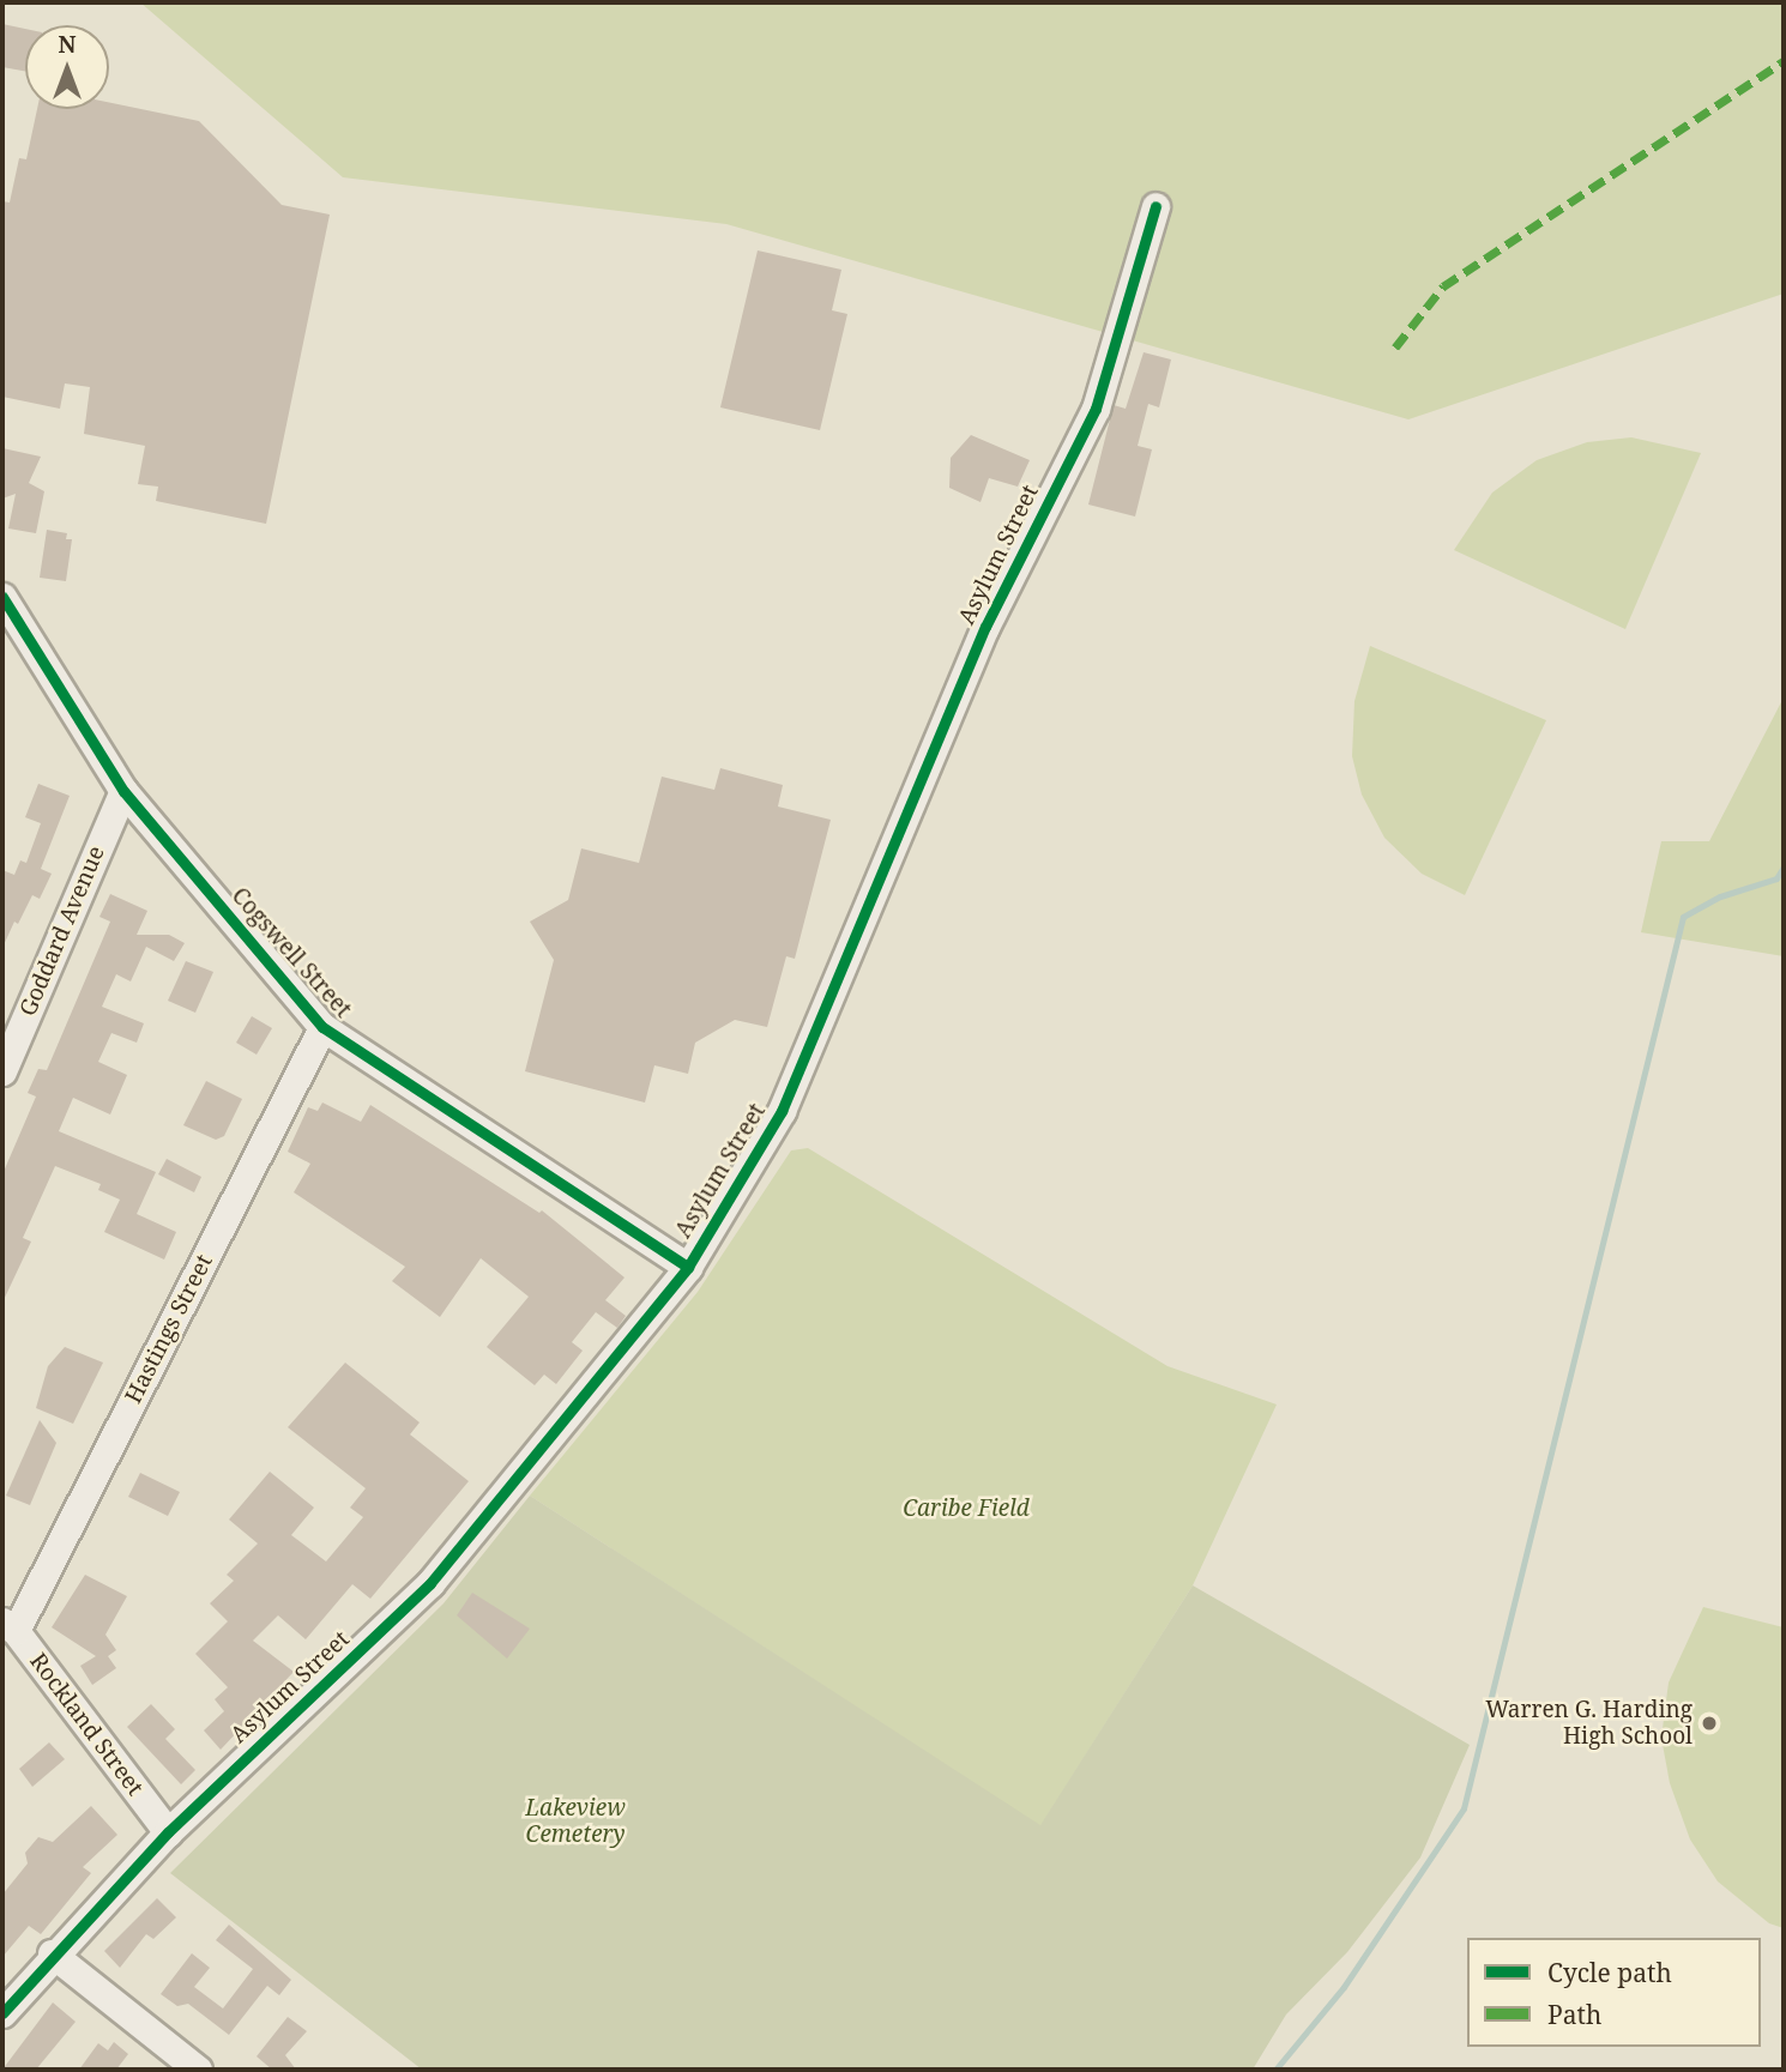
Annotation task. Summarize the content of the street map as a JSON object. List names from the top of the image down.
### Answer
{
  "streets": {
    "street": [
      "Asylum Street",
      "Goddard Avenue",
      "Cogswell Street",
      "Hastings Street",
      "Rockland Street"
    ]
  },
  "crossings": [
    ["Asylum Street", "Cogswell Street"],
    ["Asylum Street", "Rockland Street"],
    ["Goddard Avenue", "Cogswell Street"],
    ["Cogswell Street", "Hastings Street"],
    ["Hastings Street", "Rockland Street"]
  ],
  "parks": ["Caribe Field", "Lakeview Cemetery"],
  "places": ["Warren G. Harding High School"],
  "legend": ["Cycle path", "Path"],
  "north": "top"
}
